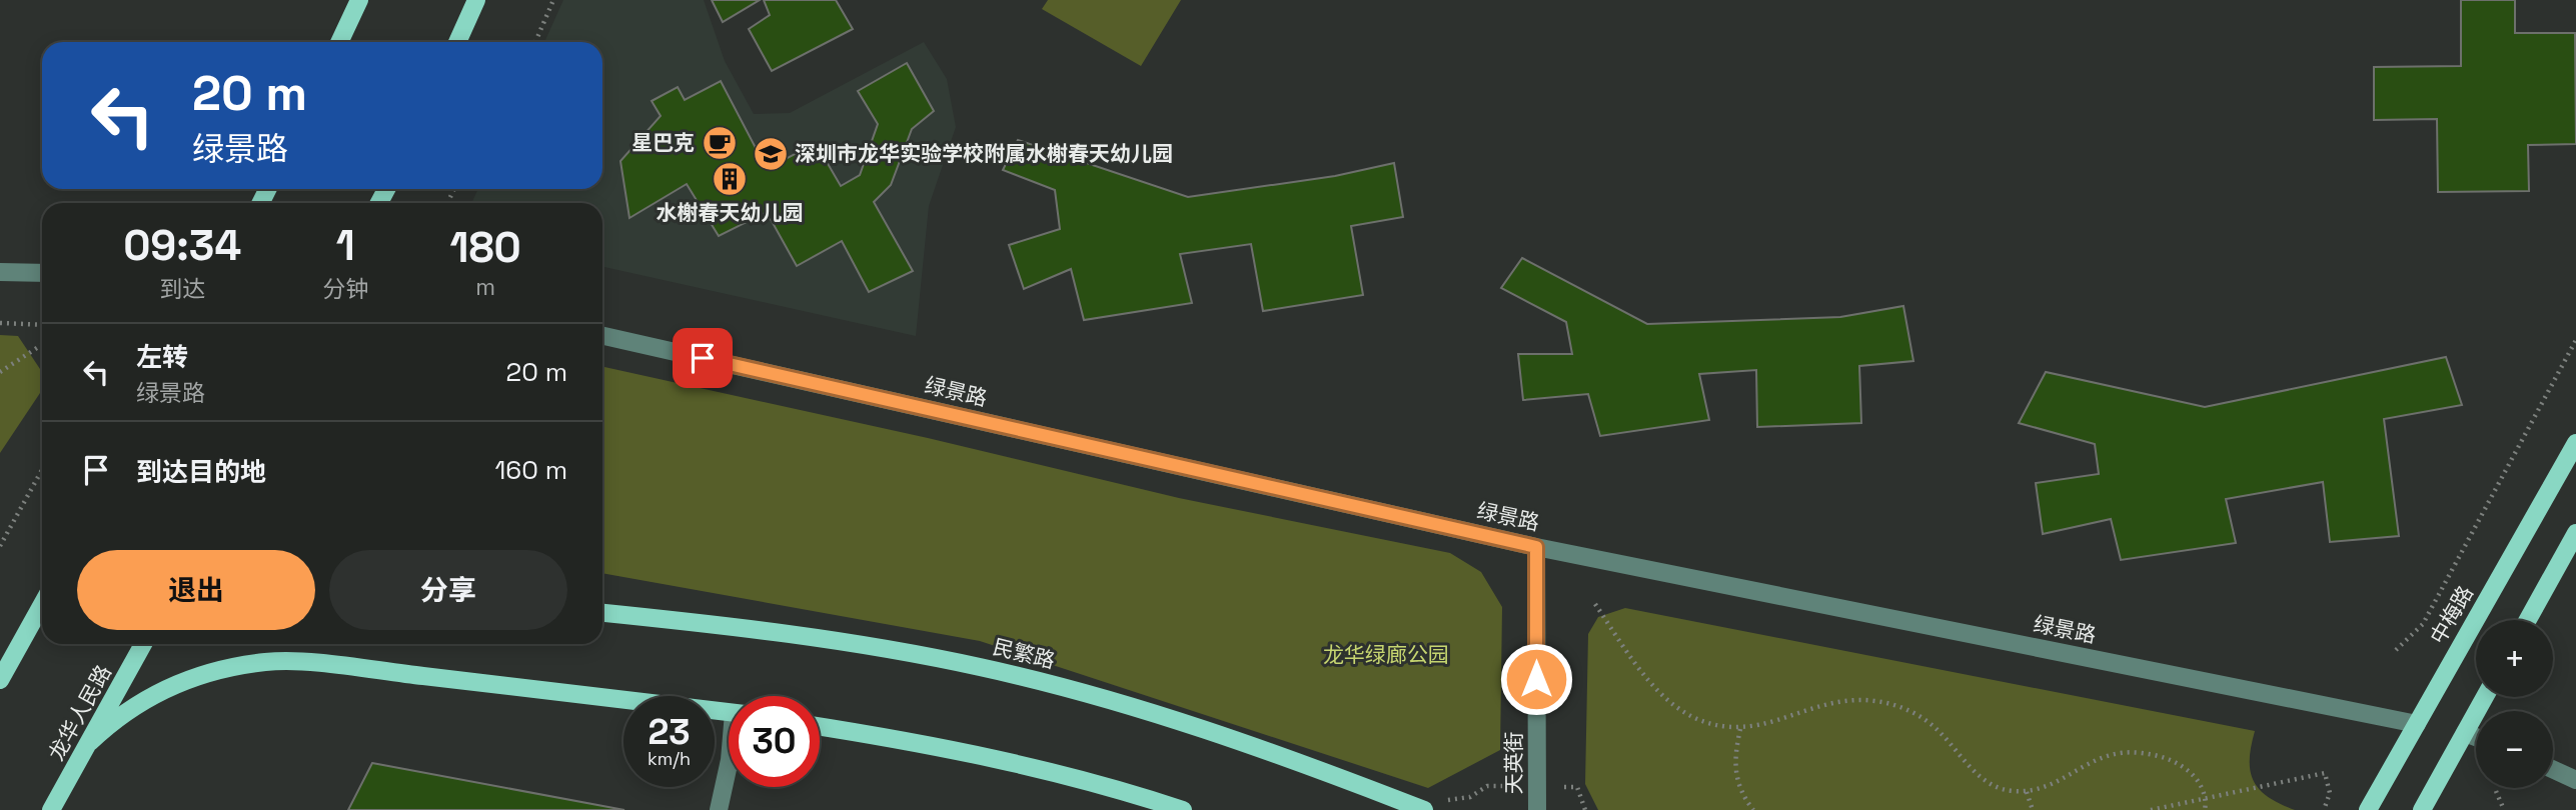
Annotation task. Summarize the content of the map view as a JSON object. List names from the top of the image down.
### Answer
{
  "streets": {
    "main road": ["中梅路", "民繁路", "龙华人民路"],
    "street": ["绿景路", "天英街"]
  },
  "crossings": [
    ["绿景路", "中梅路"],
    ["绿景路", "天英街"]
  ],
  "parks": ["龙华绿廊公园"],
  "places": {
    "cafe": ["星巴克"],
    "school or university": ["深圳市龙华实验学校附属水榭春天幼儿园"],
    "building": ["水榭春天幼儿园"]
  },
  "page": {
    "turn": ["20 m", "绿景路"],
    "eta": [
      "09:34",
      "到达",
      "1",
      "分钟",
      "180",
      "m"
    ],
    "list": [
      {
        "name": "左转",
        "note": "绿景路",
        "value": "20 m"
      },
      {
        "name": "到达目的地",
        "value": "160 m"
      }
    ],
    "buttons": ["退出", "分享"],
    "map_buttons": ["+", "−"],
    "speed": "23 km/h",
    "limit": "30"
  }
}
